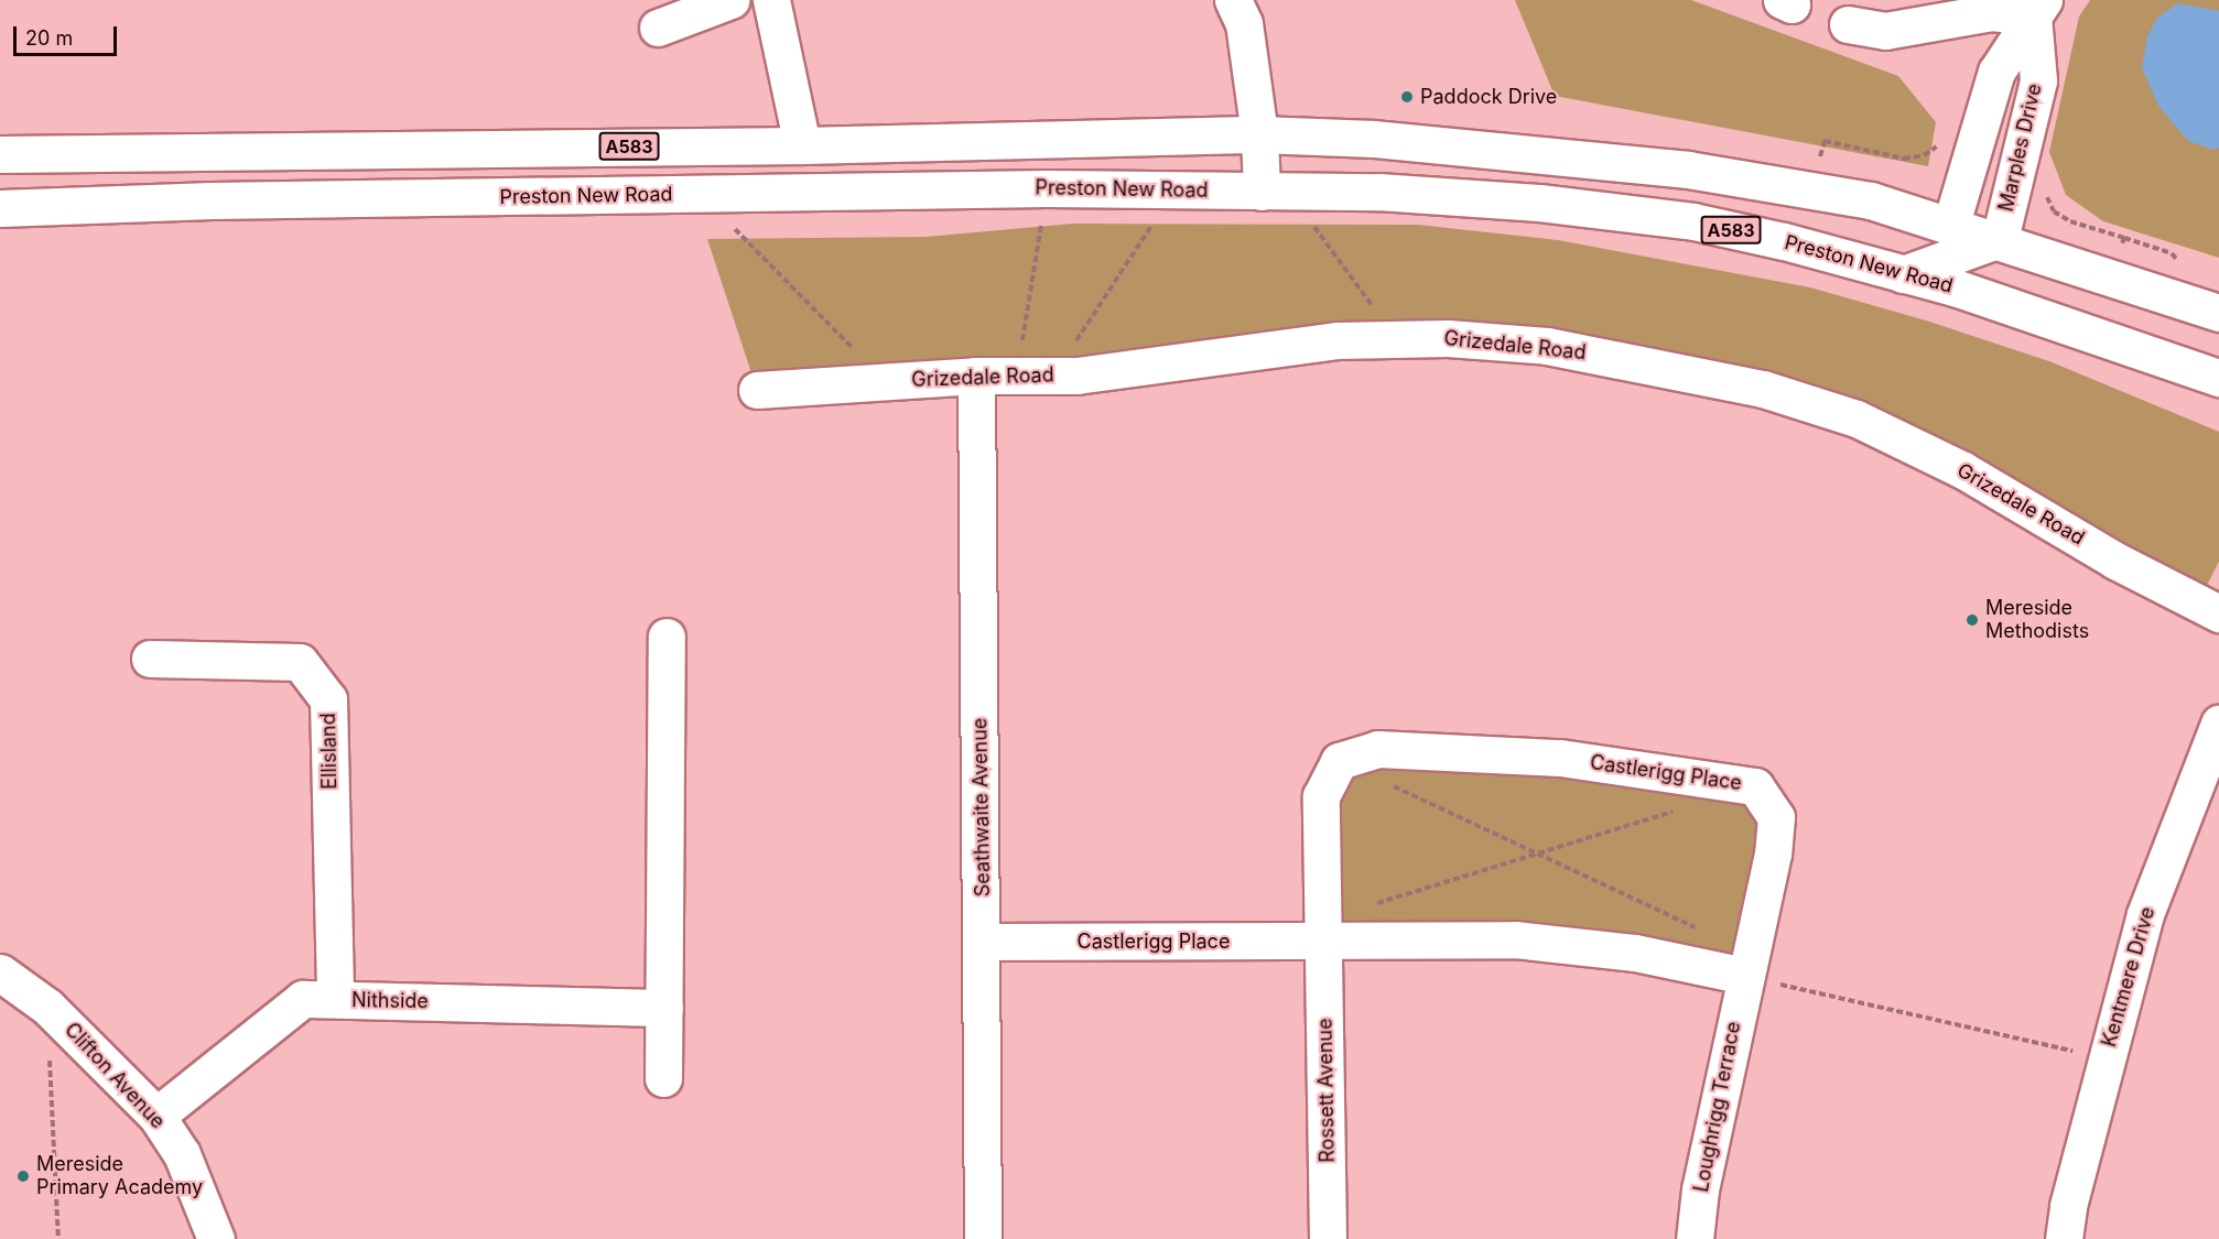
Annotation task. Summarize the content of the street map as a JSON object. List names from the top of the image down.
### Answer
{
  "streets": {
    "main road": [
      "A583",
      "Marples Drive",
      "Preston New Road",
      "Grizedale Road",
      "Ellisland",
      "Castlerigg Place",
      "Seathwaite Avenue",
      "Kentmere Drive",
      "Nithside",
      "Clifton Avenue",
      "Rossett Avenue",
      "Loughrigg Terrace"
    ]
  },
  "crossings": [
    ["A583", "Marples Drive"],
    ["Grizedale Road", "Seathwaite Avenue"],
    ["Ellisland", "Nithside"],
    ["Castlerigg Place", "Seathwaite Avenue"],
    ["Castlerigg Place", "Rossett Avenue"],
    ["Castlerigg Place", "Loughrigg Terrace"],
    ["Nithside", "Clifton Avenue"]
  ],
  "places": ["Paddock Drive", "Mereside Methodists", "Mereside Primary Academy"],
  "scale_bar": "20 m"
}
